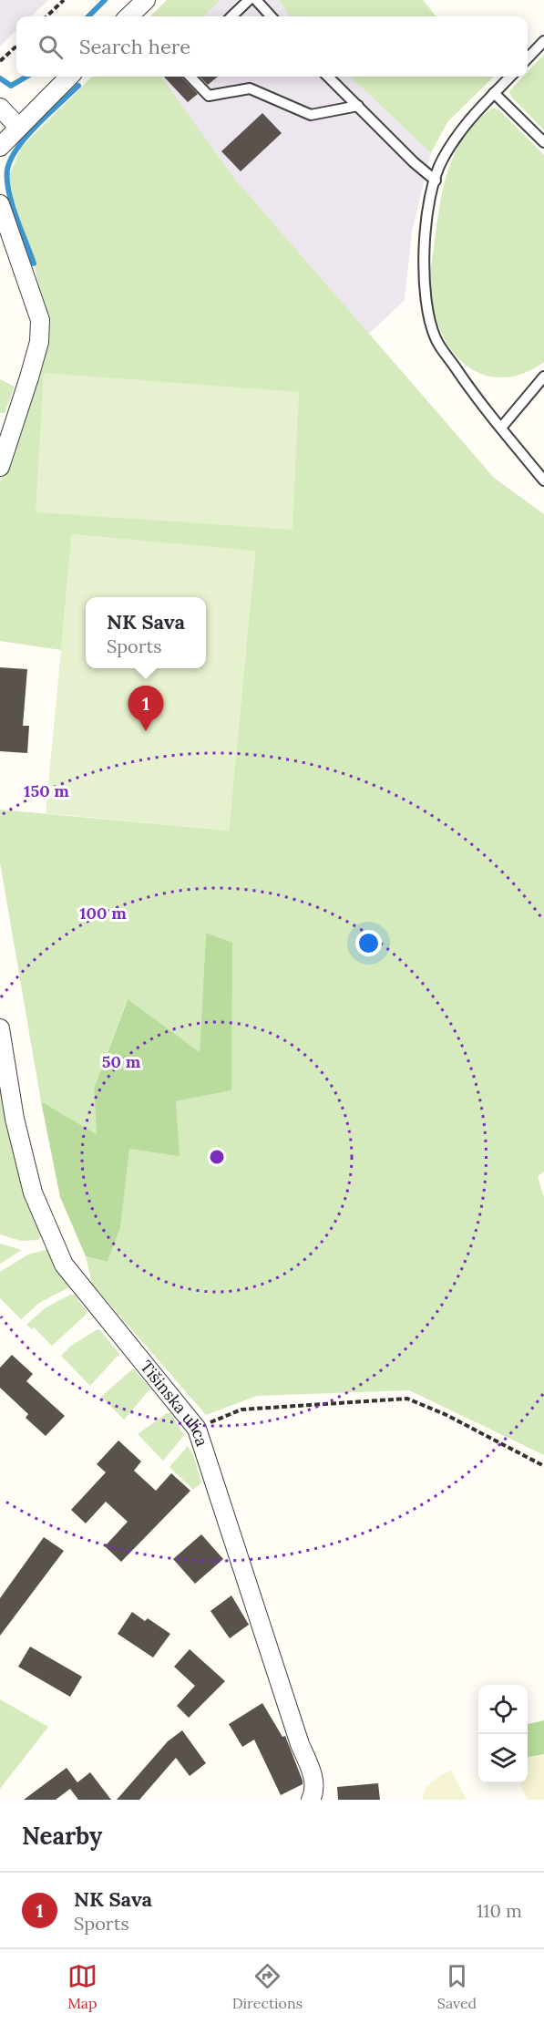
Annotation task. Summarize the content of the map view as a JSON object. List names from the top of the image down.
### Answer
{
  "streets": {
    "street": ["Tišinska ulica"]
  },
  "page": {
    "search": "Search here",
    "popup": ["NK Sava", "Sports"],
    "pins": "1",
    "heading": "Nearby",
    "list": [
      {
        "mark": "1",
        "name": "NK Sava",
        "note": "Sports",
        "value": "110 m"
      }
    ],
    "nav": ["Map", "Directions", "Saved"]
  },
  "rings": ["150 m", "100 m", "50 m"]
}
